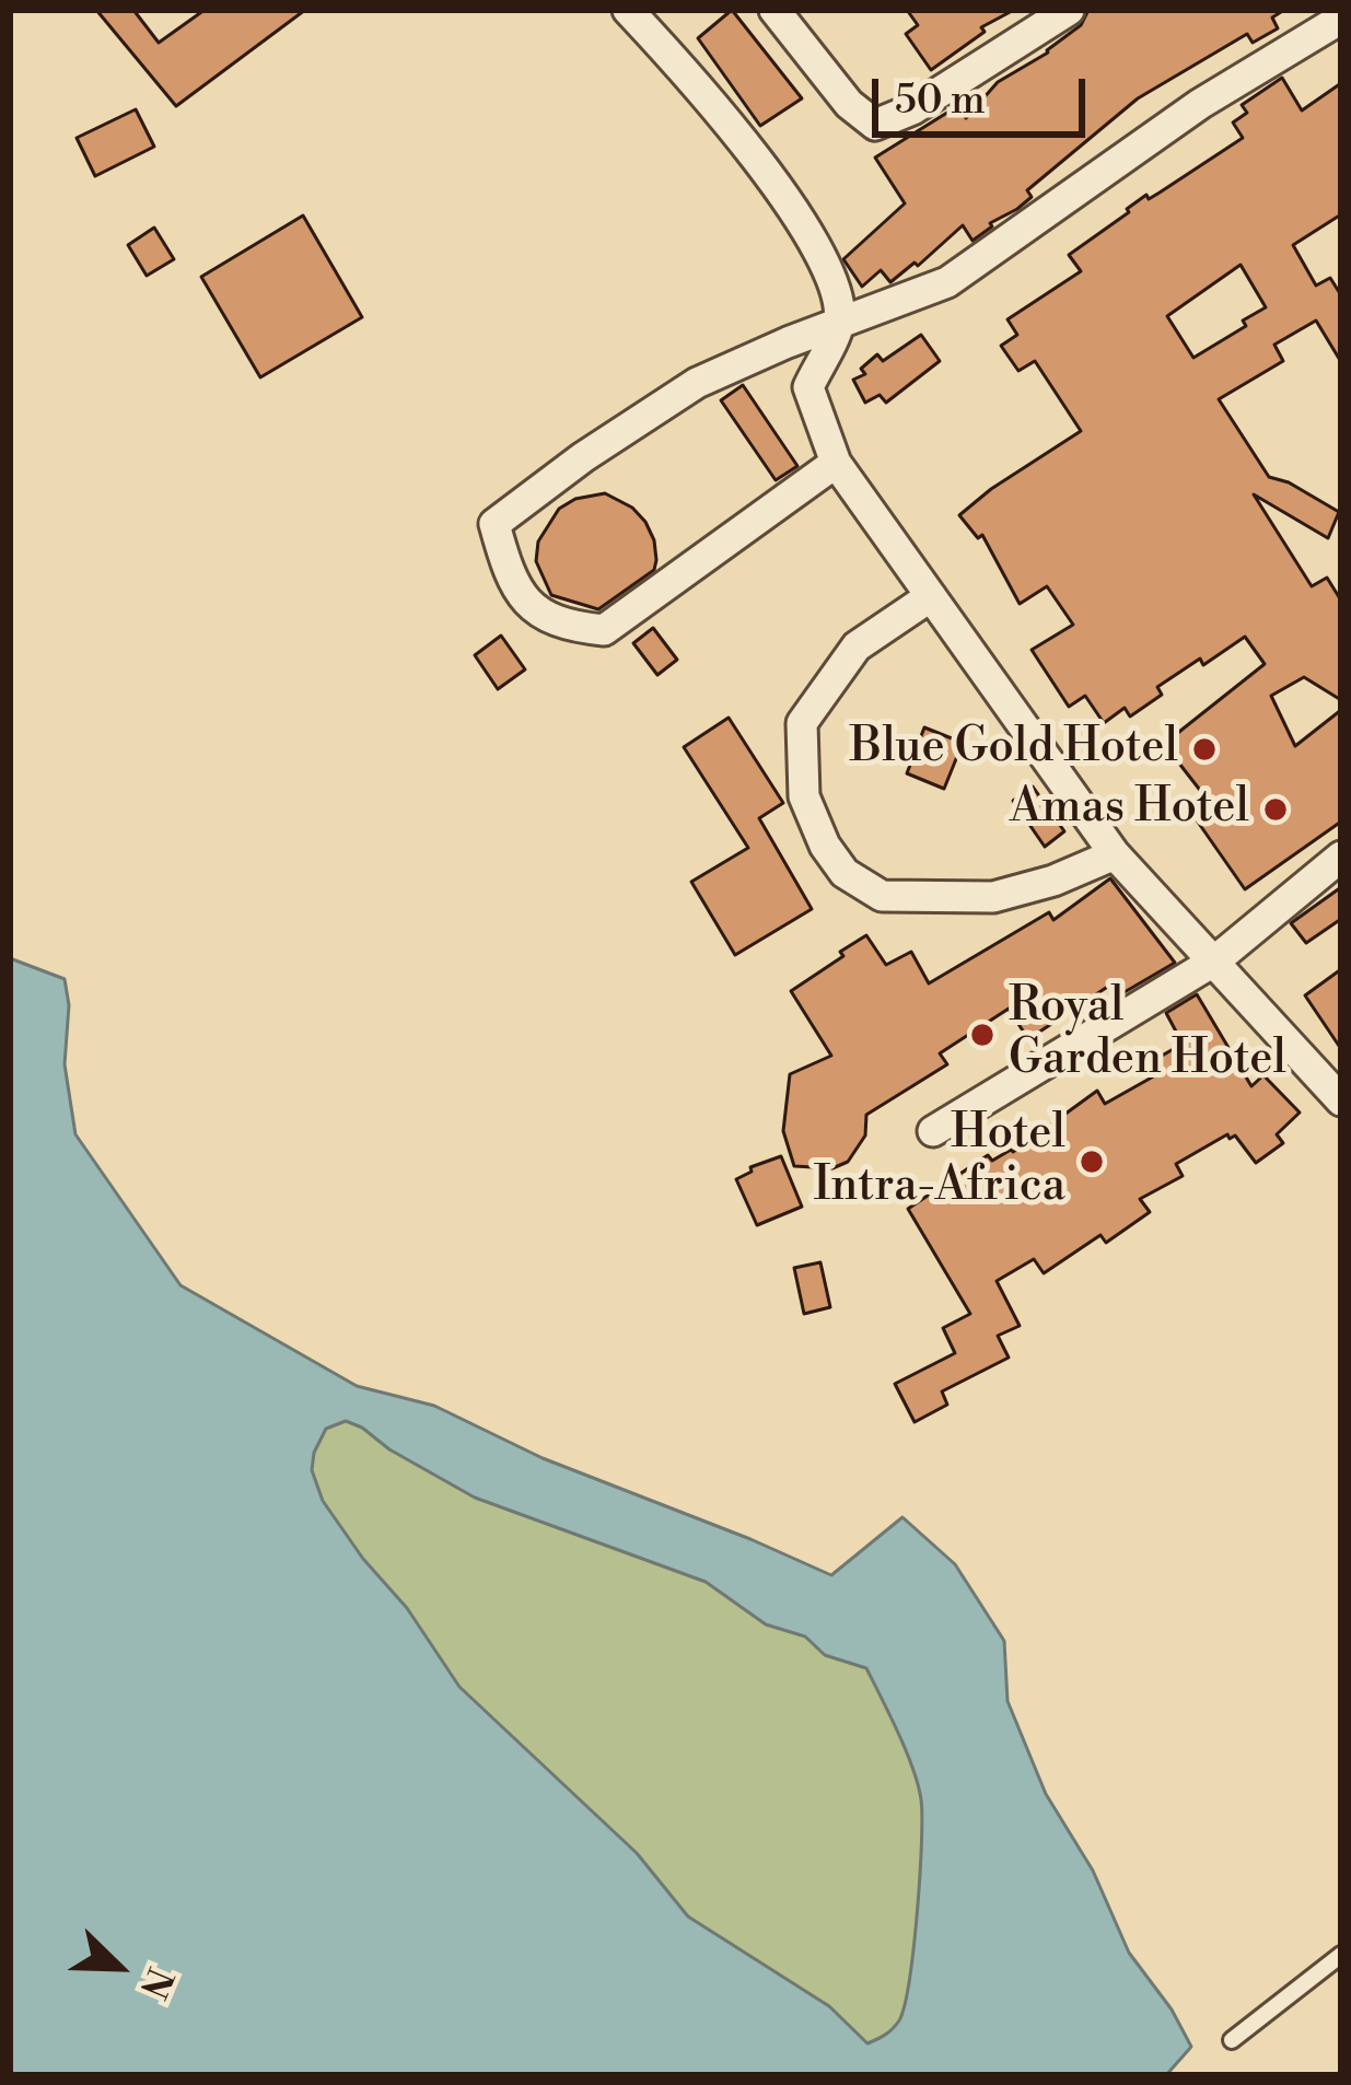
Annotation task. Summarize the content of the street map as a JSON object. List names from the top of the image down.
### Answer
{
  "places": [
    "Blue Gold Hotel",
    "Amas Hotel",
    "Royal Garden Hotel",
    "Hotel Intra-Africa"
  ],
  "scale_bar": "50 m",
  "north": "bottom right"
}
